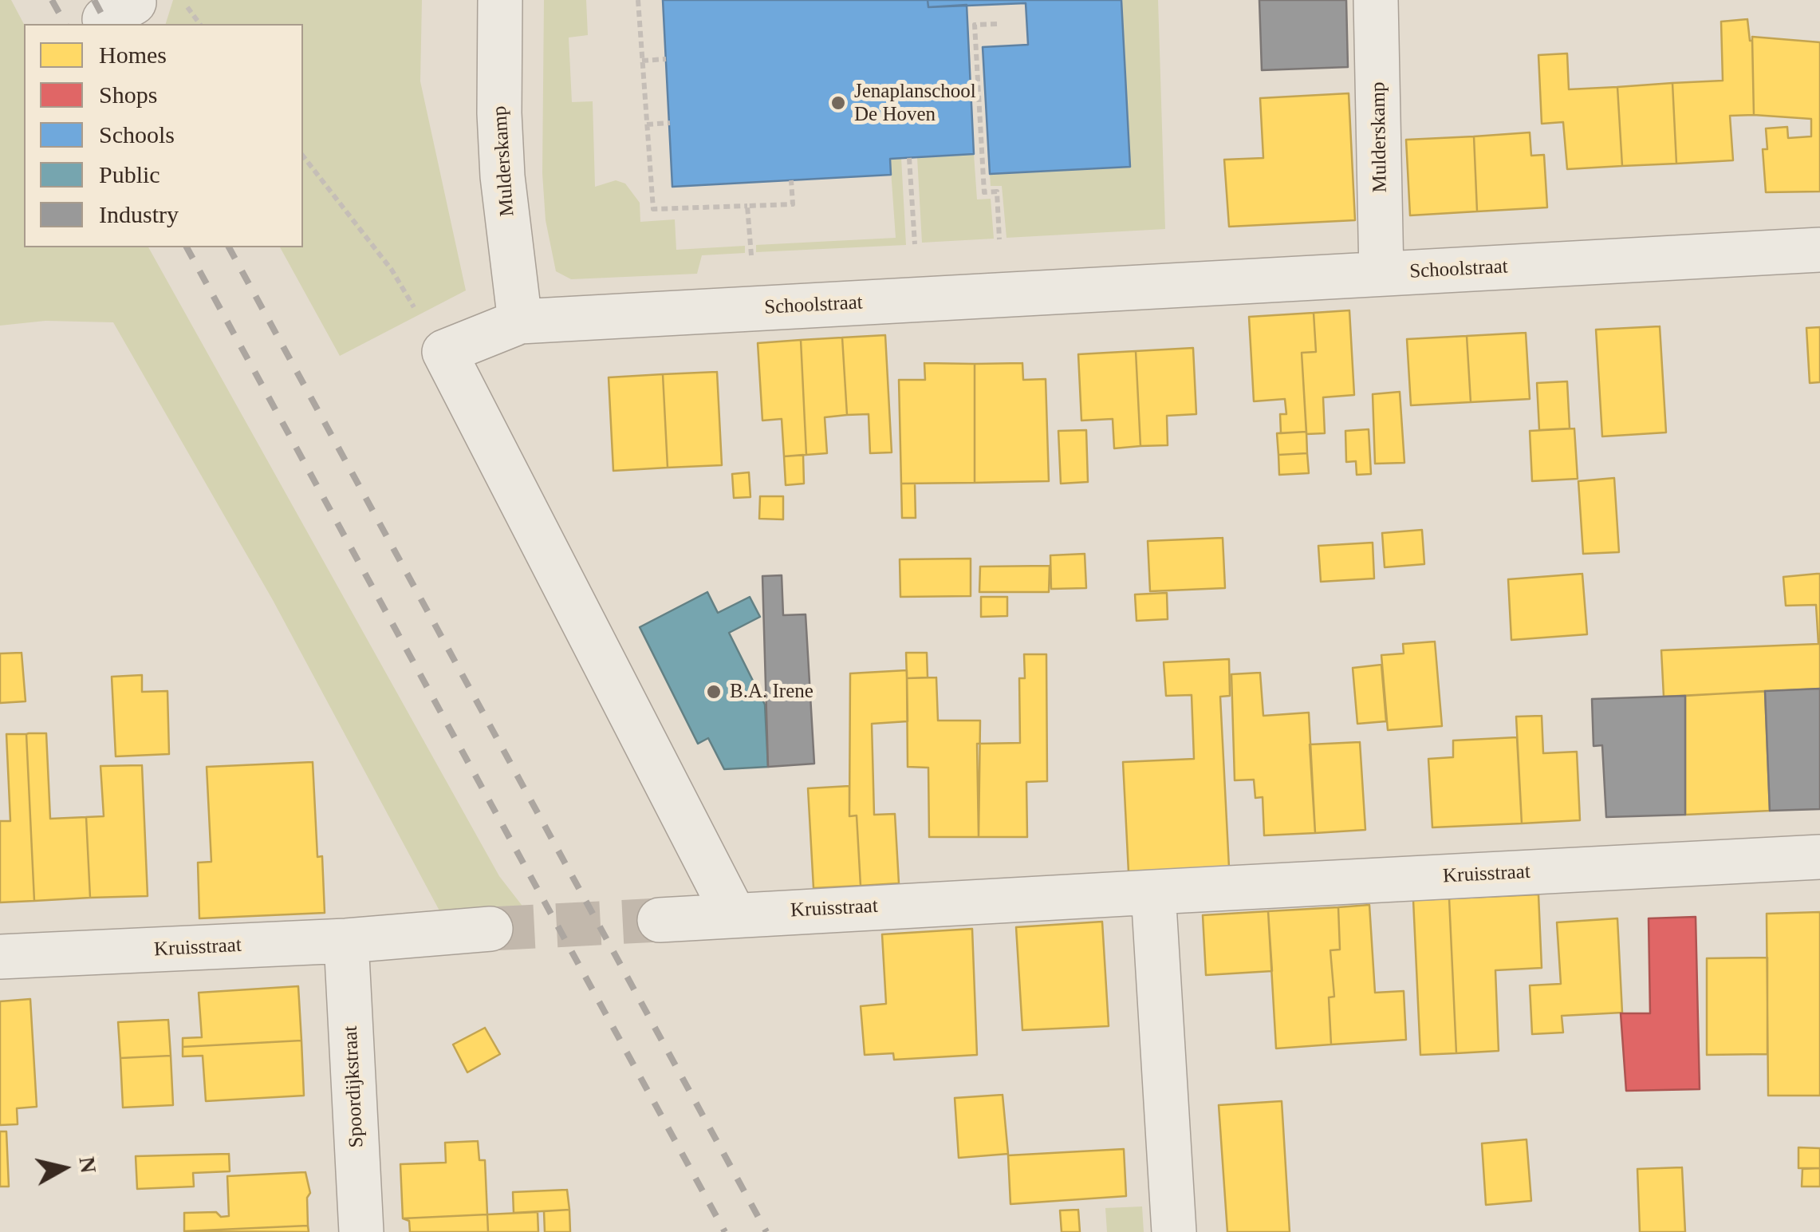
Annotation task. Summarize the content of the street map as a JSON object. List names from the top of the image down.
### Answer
{
  "streets": {
    "street": [
      "Mulderskamp",
      "Schoolstraat",
      "Kruisstraat",
      "Spoordijkstraat"
    ]
  },
  "crossings": [
    ["Mulderskamp", "Schoolstraat"],
    ["Schoolstraat", "Kruisstraat"],
    ["Kruisstraat", "Spoordijkstraat"]
  ],
  "places": ["Jenaplanschool De Hoven", "B.A. Irene"],
  "legend": [
    "Homes",
    "Shops",
    "Schools",
    "Public",
    "Industry"
  ],
  "north": "right"
}
